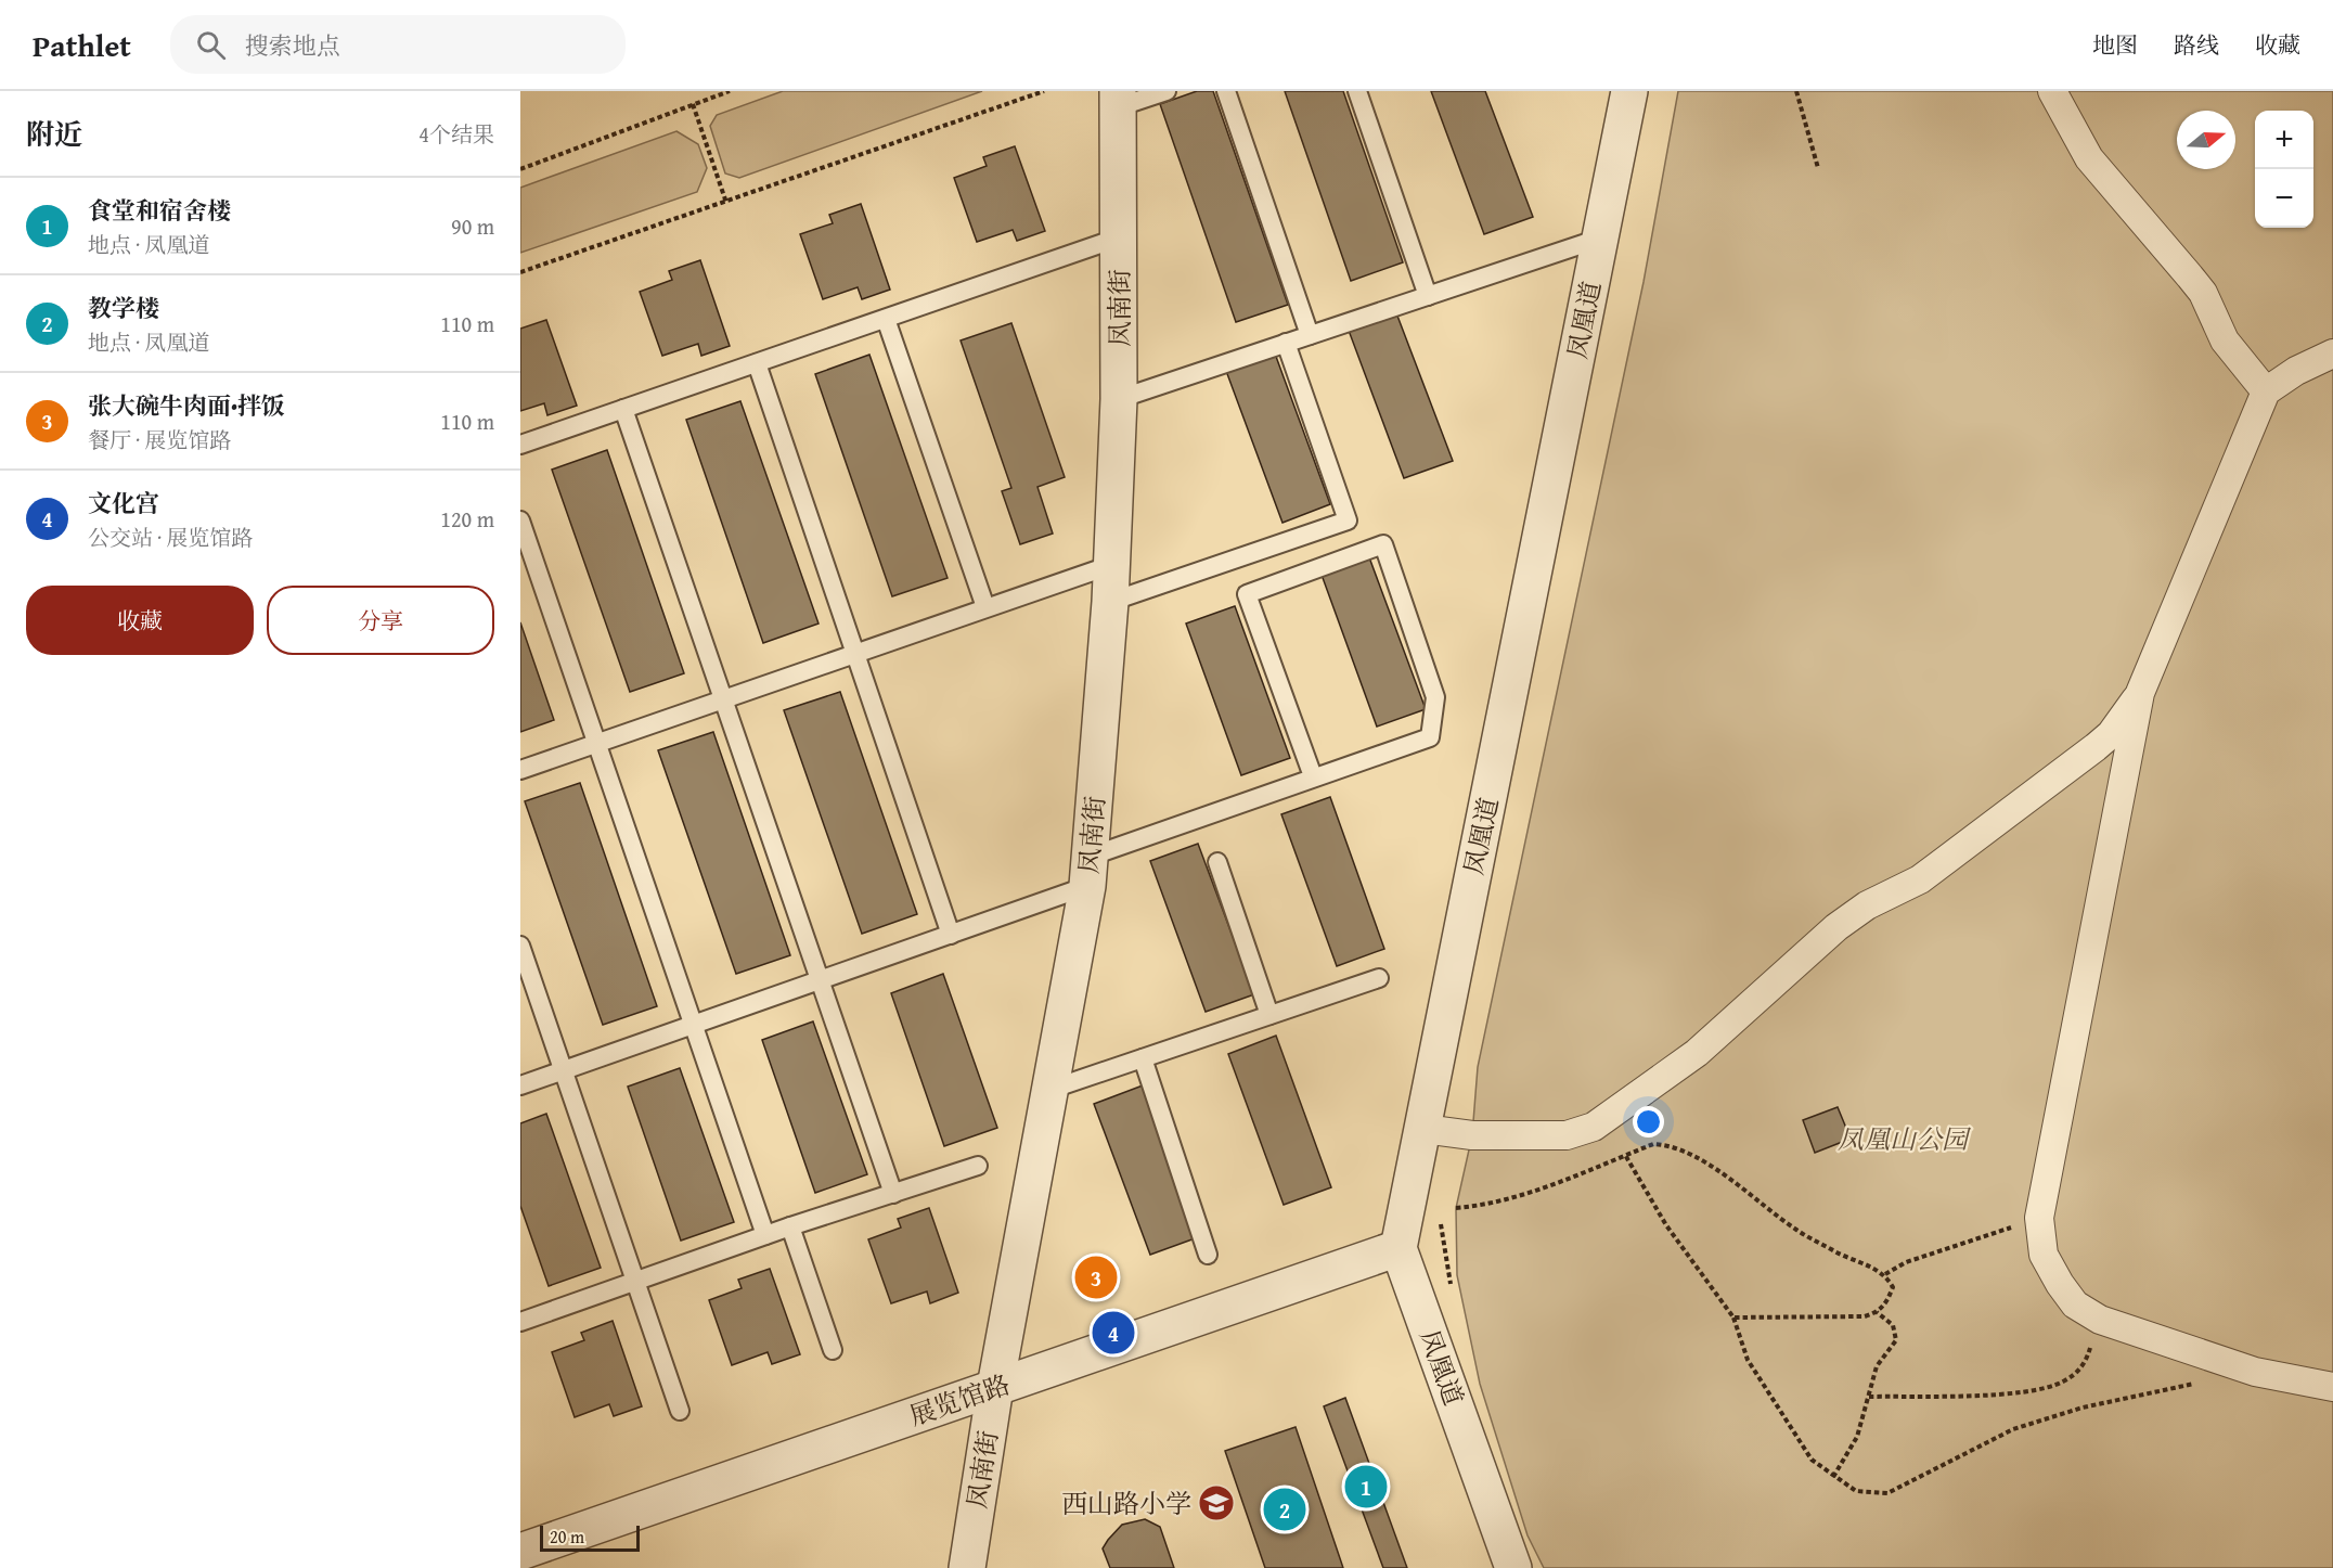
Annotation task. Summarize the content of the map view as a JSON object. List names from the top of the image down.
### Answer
{
  "streets": {
    "street": ["凤南街", "凤凰道", "展览馆路"]
  },
  "crossings": [
    ["凤南街", "展览馆路"],
    ["凤凰道", "展览馆路"]
  ],
  "parks": ["凤凰山公园"],
  "places": {
    "school or university": ["西山路小学"]
  },
  "scale_bar": "20 m",
  "north": "right",
  "page": {
    "header": "Pathlet",
    "search": "搜索地点",
    "nav": ["地图", "路线", "收藏"],
    "heading": ["附近", "4个结果"],
    "map_buttons": ["+", "−"],
    "list": [
      {
        "mark": "1",
        "name": "食堂和宿舍楼",
        "note": "地点 · 凤凰道",
        "value": "90 m"
      },
      {
        "mark": "2",
        "name": "教学楼",
        "note": "地点 · 凤凰道",
        "value": "110 m"
      },
      {
        "mark": "3",
        "name": "张大碗牛肉面•拌饭",
        "note": "餐厅 · 展览馆路",
        "value": "110 m"
      },
      {
        "mark": "4",
        "name": "文化宫",
        "note": "公交站 · 展览馆路",
        "value": "120 m"
      }
    ],
    "buttons": ["收藏", "分享"],
    "pins": [
      "3",
      "4",
      "1",
      "2"
    ],
    "scale": "20 m"
  }
}
